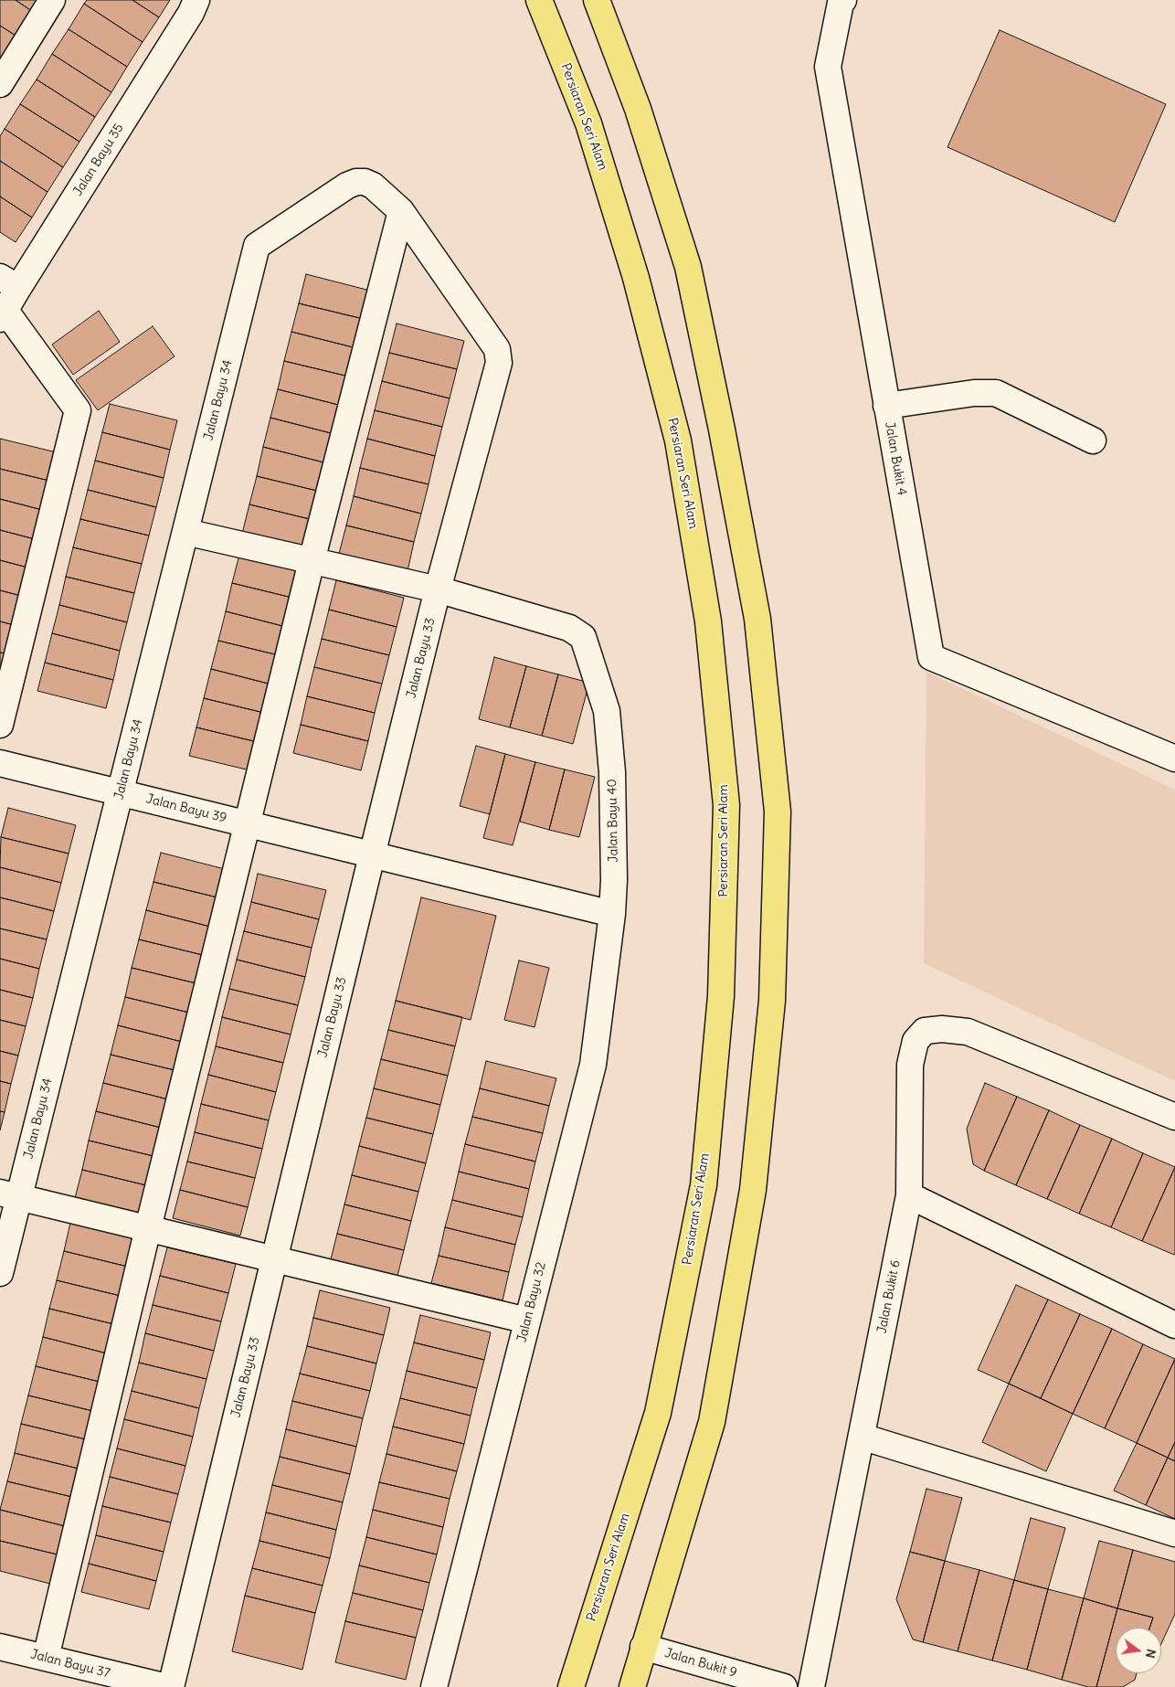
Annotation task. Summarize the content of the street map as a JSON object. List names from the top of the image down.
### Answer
{
  "streets": {
    "main road": ["Persiaran Seri Alam"],
    "street": [
      "Jalan Bayu 35",
      "Jalan Bayu 34",
      "Jalan Bukit 4",
      "Jalan Bayu 33",
      "Jalan Bayu 39",
      "Jalan Bayu 40",
      "Jalan Bukit 6",
      "Jalan Bayu 32",
      "Jalan Bukit 9",
      "Jalan Bayu 37"
    ]
  },
  "crossings": [
    ["Jalan Bayu 34", "Jalan Bayu 33"],
    ["Jalan Bayu 34", "Jalan Bayu 39"],
    ["Jalan Bayu 34", "Jalan Bayu 40"],
    ["Jalan Bayu 33", "Jalan Bayu 39"],
    ["Jalan Bayu 33", "Jalan Bayu 40"],
    ["Jalan Bayu 40", "Jalan Bayu 32"]
  ],
  "north": "right"
}
